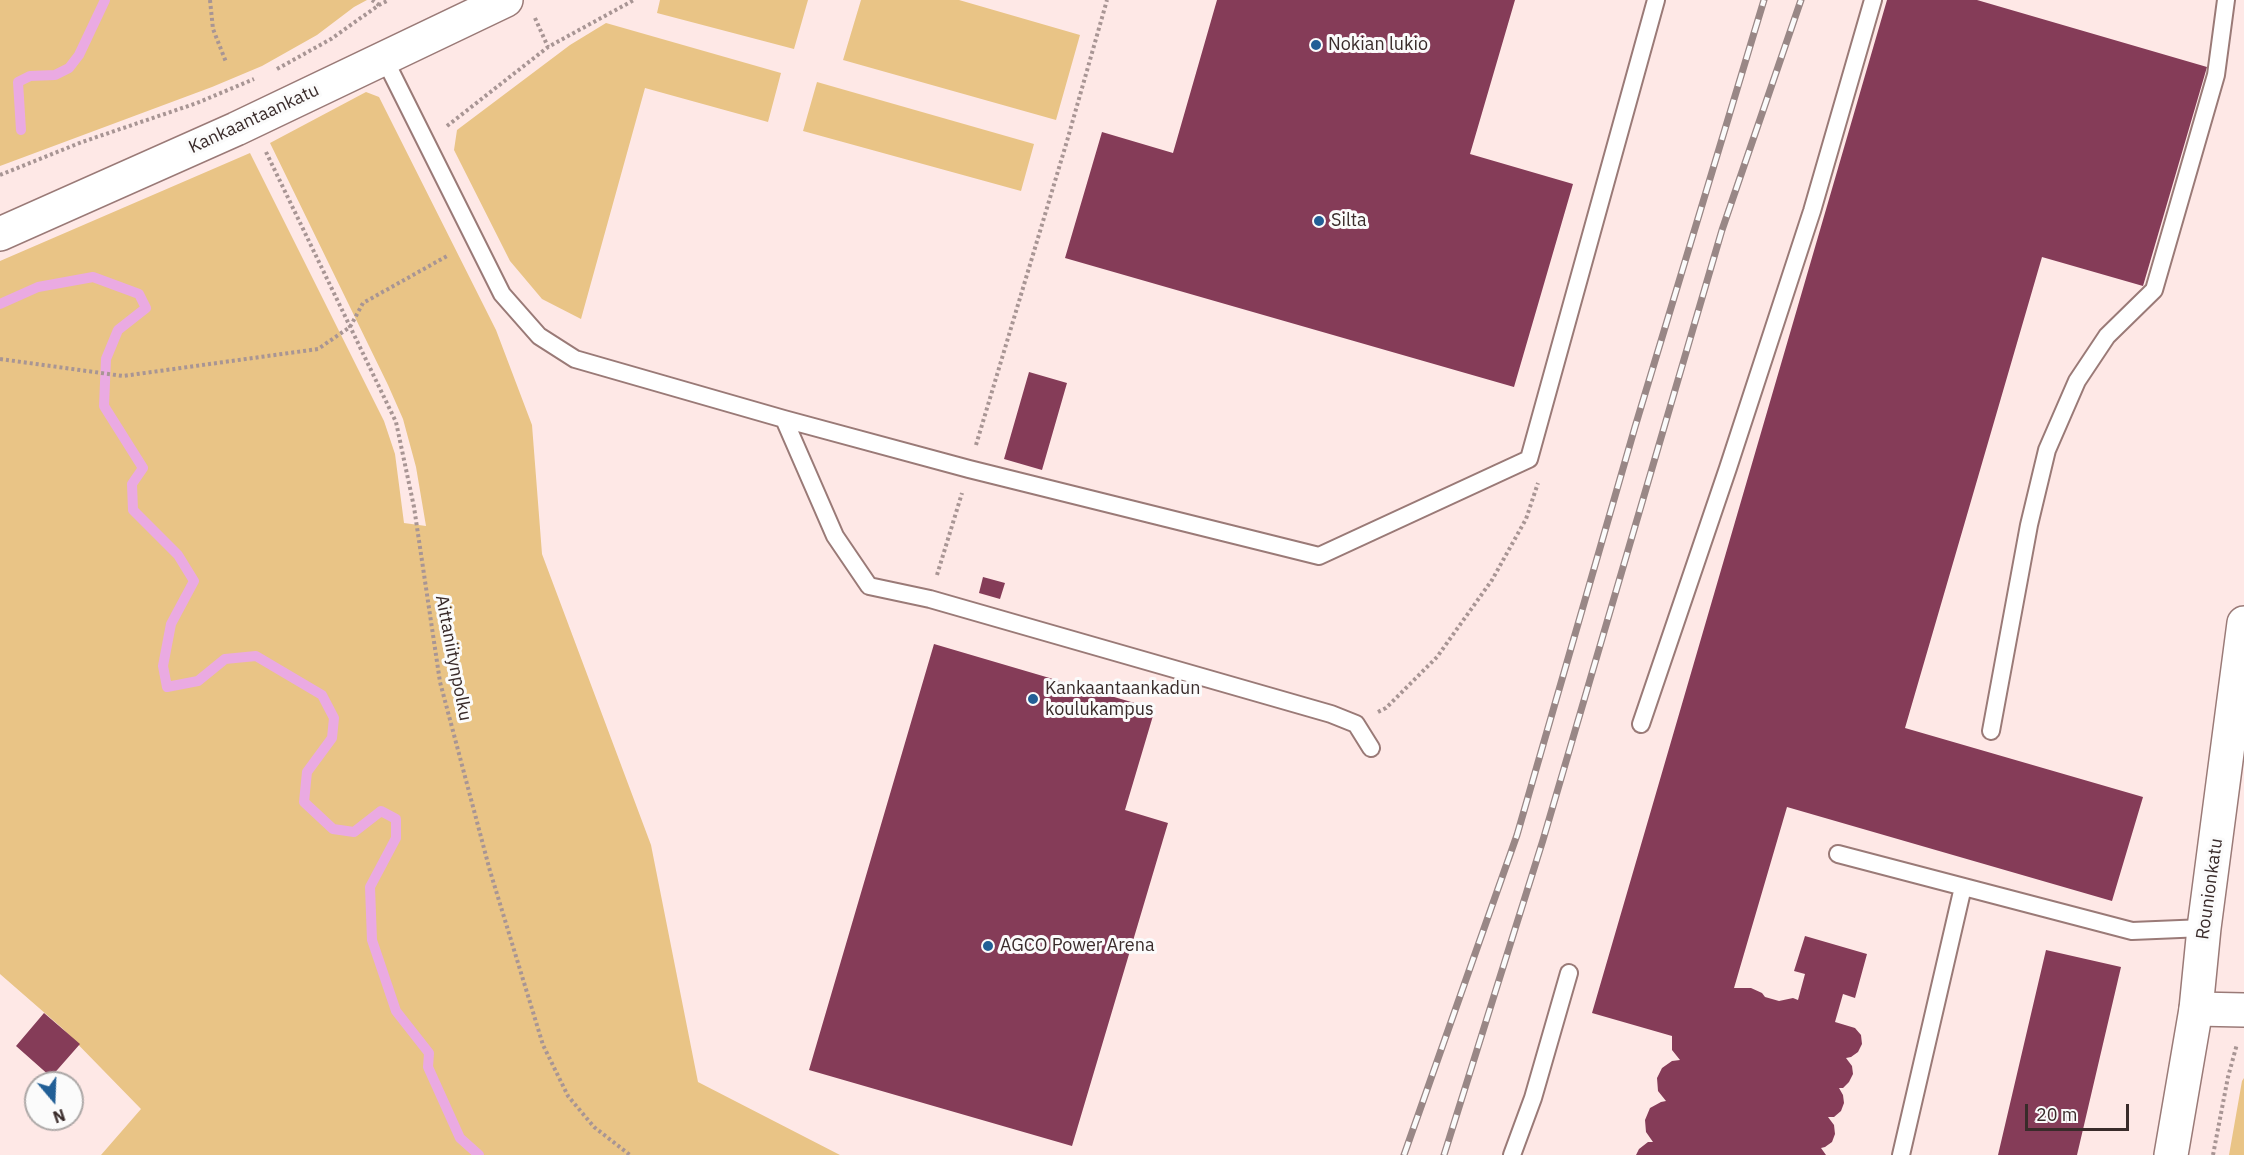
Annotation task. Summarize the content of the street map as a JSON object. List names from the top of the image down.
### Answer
{
  "streets": {
    "street": ["Kankaantaankatu", "Rounionkatu"],
    "path": ["Aittaniitynpolku"]
  },
  "places": [
    "Nokian lukio",
    "Silta",
    "Kankaantaankadun koulukampus",
    "AGCO Power Arena"
  ],
  "scale_bar": "20 m",
  "north": "bottom"
}
